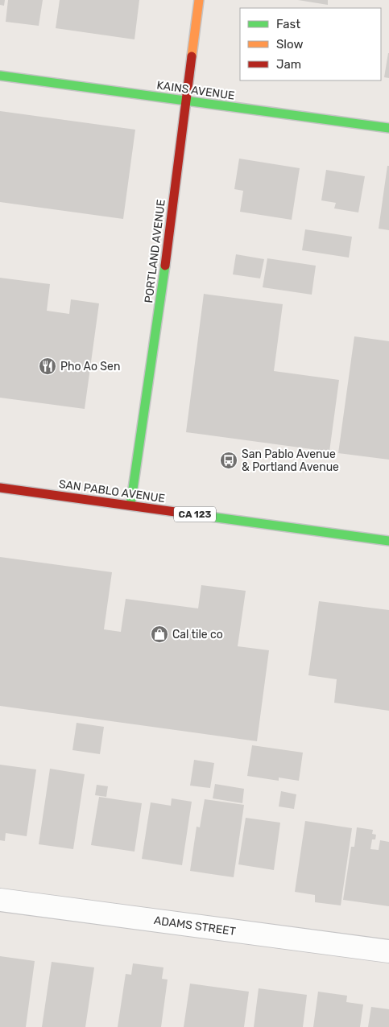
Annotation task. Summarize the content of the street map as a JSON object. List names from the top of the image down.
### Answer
{
  "streets": {
    "street": [
      "KAINS AVENUE",
      "PORTLAND AVENUE",
      "SAN PABLO AVENUE",
      "CA 123",
      "ADAMS STREET"
    ]
  },
  "crossings": [
    ["KAINS AVENUE", "PORTLAND AVENUE"],
    ["PORTLAND AVENUE", "SAN PABLO AVENUE"]
  ],
  "places": {
    "restaurant": ["Pho Ao Sen"],
    "bus stop": ["San Pablo Avenue & Portland Avenue"],
    "shop": ["Cal tile co"]
  },
  "legend": ["Fast", "Slow", "Jam"]
}
